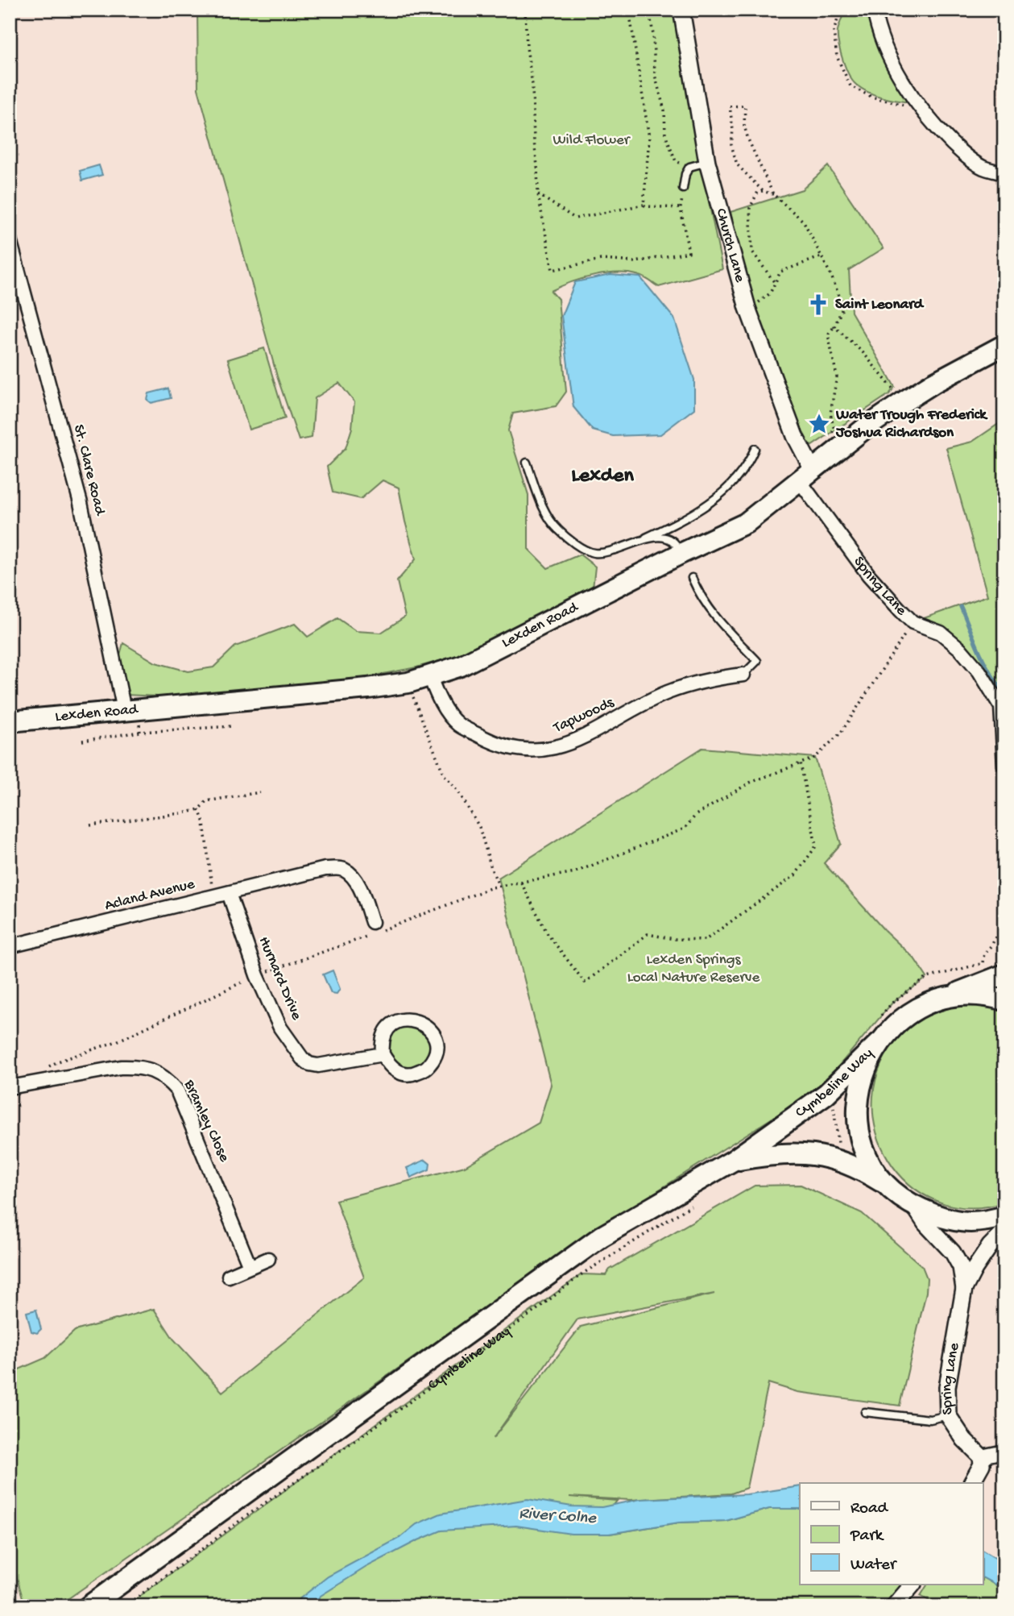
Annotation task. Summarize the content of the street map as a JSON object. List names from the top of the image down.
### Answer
{
  "streets": {
    "main road": ["Lexden Road", "Cymbeline Way"],
    "street": [
      "Church Lane",
      "St. Clare Road",
      "Spring Lane",
      "Tapwoods",
      "Acland Avenue",
      "Hurnard Drive",
      "Bramley Close"
    ]
  },
  "crossings": [
    ["Church Lane", "Spring Lane"],
    ["Church Lane", "Lexden Road"],
    ["St. Clare Road", "Lexden Road"],
    ["Spring Lane", "Lexden Road"],
    ["Lexden Road", "Tapwoods"],
    ["Acland Avenue", "Hurnard Drive"]
  ],
  "districts": ["Lexden"],
  "water": ["River Colne"],
  "parks": ["Wild Flower", "Lexden Springs Local Nature Reserve"],
  "places": {
    "church": ["Saint Leonard"],
    "place": ["Water Trough Frederick Joshua Richardson"]
  },
  "legend": ["Road", "Park", "Water"]
}
